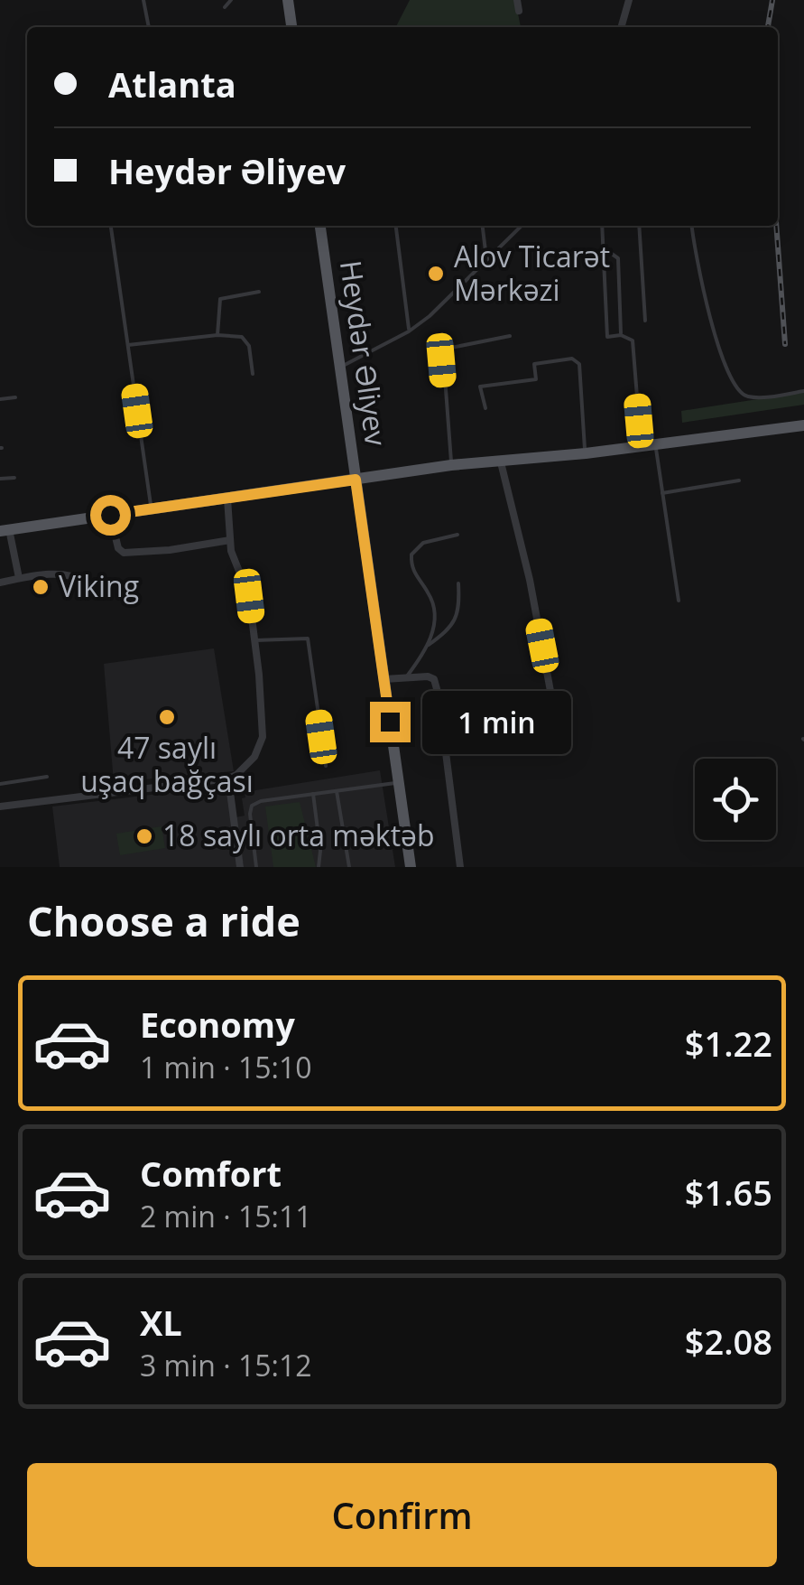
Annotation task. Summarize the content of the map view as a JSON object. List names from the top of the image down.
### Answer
{
  "streets": {
    "main road": ["Heydər Əliyev"]
  },
  "places": [
    "Alov Ticarət Mərkəzi",
    "Viking",
    "47 saylı uşaq bağçası",
    "18 saylı orta məktəb"
  ],
  "page": {
    "banner": ["Atlanta", "Heydər Əliyev"],
    "bubble": "1 min",
    "heading": "Choose a ride",
    "list": [
      {
        "name": "Economy",
        "note": "1 min · 15:10",
        "value": "$1.22"
      },
      {
        "name": "Comfort",
        "note": "2 min · 15:11",
        "value": "$1.65"
      },
      {
        "name": "XL",
        "note": "3 min · 15:12",
        "value": "$2.08"
      }
    ],
    "buttons": "Confirm"
  }
}
